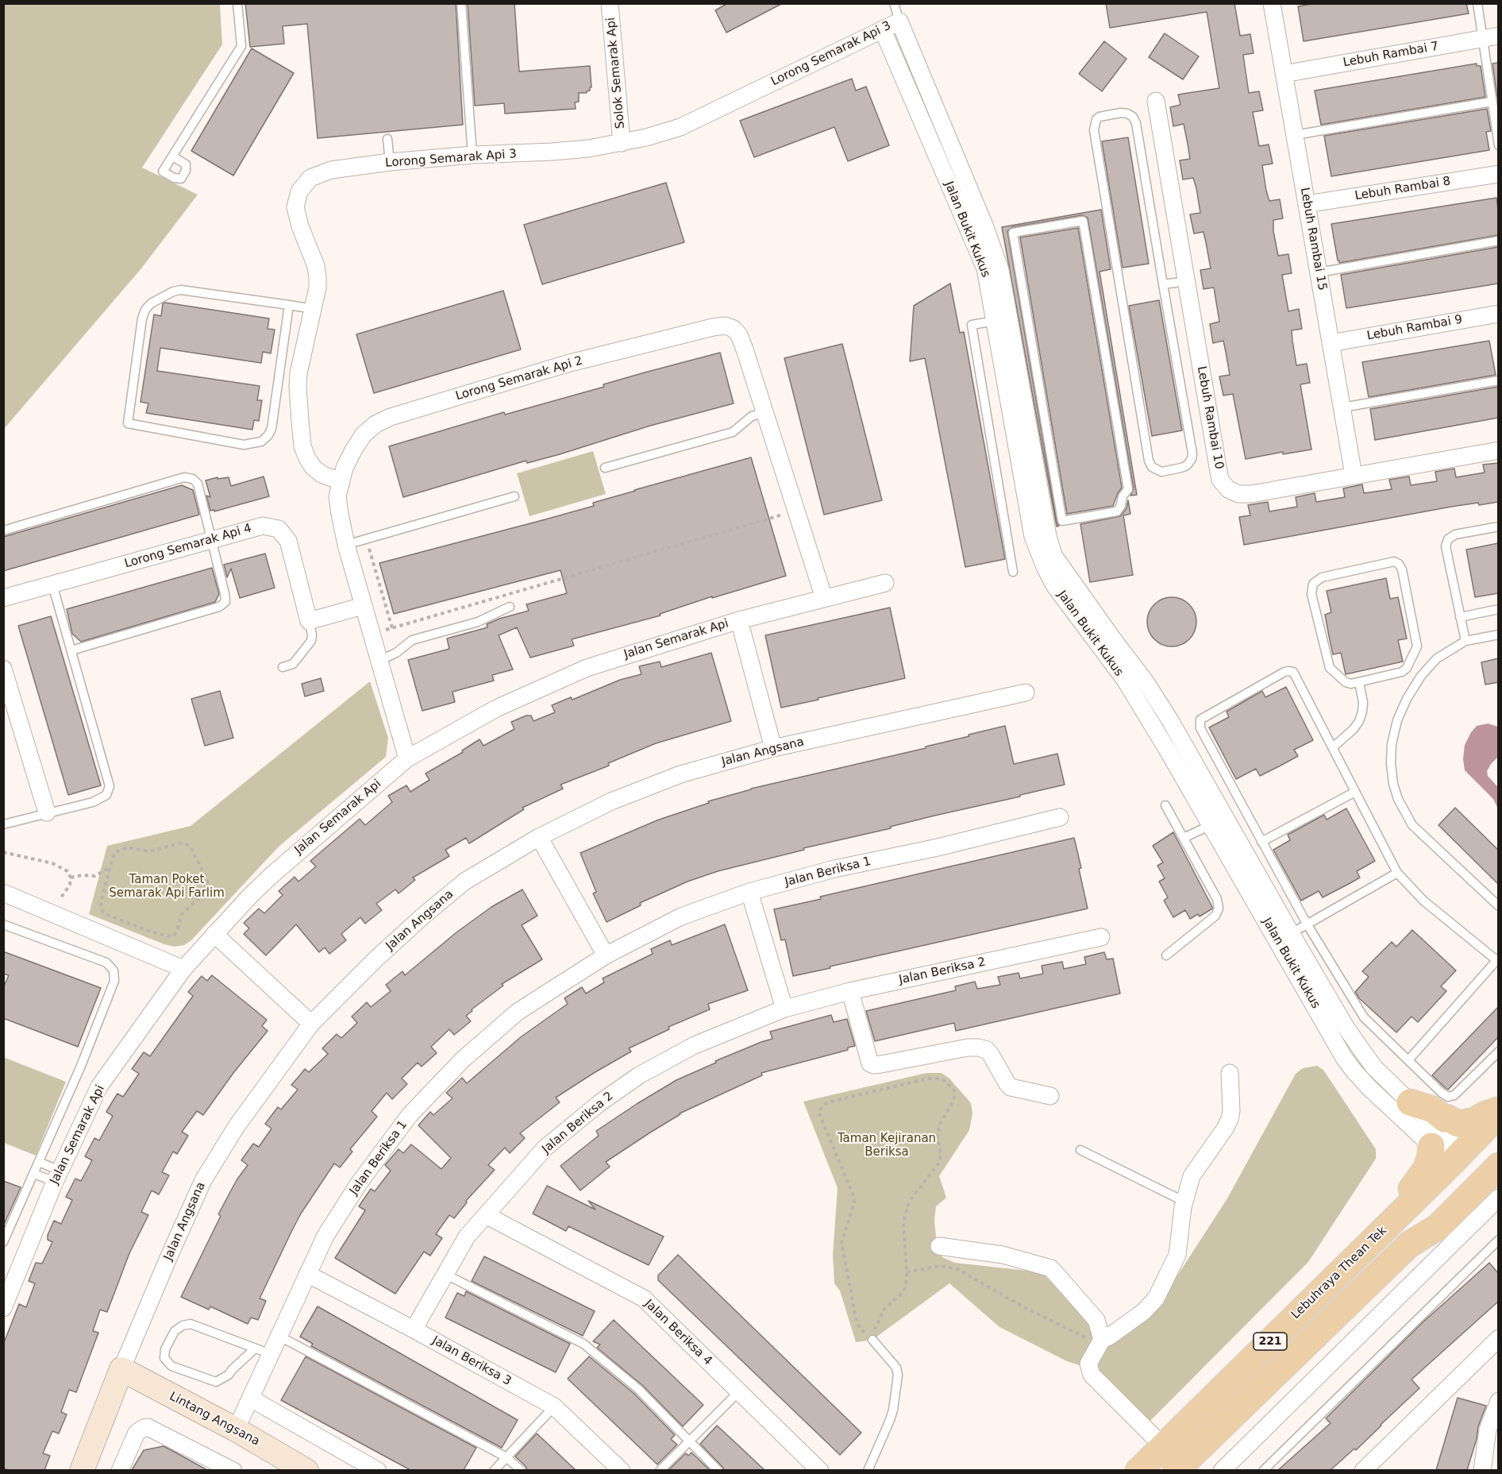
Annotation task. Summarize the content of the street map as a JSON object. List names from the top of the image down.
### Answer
{
  "streets": {
    "main road": [
      "Jalan Angsana",
      "Lebuhraya Thean Tek",
      "221",
      "Lintang Angsana"
    ],
    "street": [
      "Lorong Semarak Api 3",
      "Lebuh Rambai 7",
      "Solok Semarak Api",
      "Lebuh Rambai 8",
      "Jalan Bukit Kukus",
      "Lebuh Rambai 15",
      "Lebuh Rambai 9",
      "Lorong Semarak Api 2",
      "Lebuh Rambai 10",
      "Lorong Semarak Api 4",
      "Jalan Semarak Api",
      "Jalan Beriksa 1",
      "Jalan Beriksa 2",
      "Jalan Beriksa 4",
      "Jalan Beriksa 3"
    ]
  },
  "crossings": [
    ["Lorong Semarak Api 3", "Solok Semarak Api"],
    ["Lorong Semarak Api 3", "Jalan Bukit Kukus"],
    ["Lorong Semarak Api 3", "Lorong Semarak Api 2"],
    ["Lebuh Rambai 7", "Lebuh Rambai 15"],
    ["Lebuh Rambai 8", "Lebuh Rambai 15"],
    ["Jalan Bukit Kukus", "Lebuhraya Thean Tek"],
    ["Jalan Bukit Kukus", "221"],
    ["Lebuh Rambai 15", "Lebuh Rambai 9"],
    ["Lebuh Rambai 15", "Lebuh Rambai 10"],
    ["Lorong Semarak Api 2", "Jalan Semarak Api"],
    ["Jalan Angsana", "Lintang Angsana"],
    ["Jalan Beriksa 1", "Jalan Beriksa 3"],
    ["Jalan Beriksa 1", "Lintang Angsana"],
    ["Jalan Beriksa 2", "Jalan Beriksa 4"],
    ["Jalan Beriksa 2", "Jalan Beriksa 3"],
    ["Lebuhraya Thean Tek", "221"]
  ],
  "parks": ["Taman Poket Semarak Api Farlim", "Taman Kejiranan Beriksa"]
}
